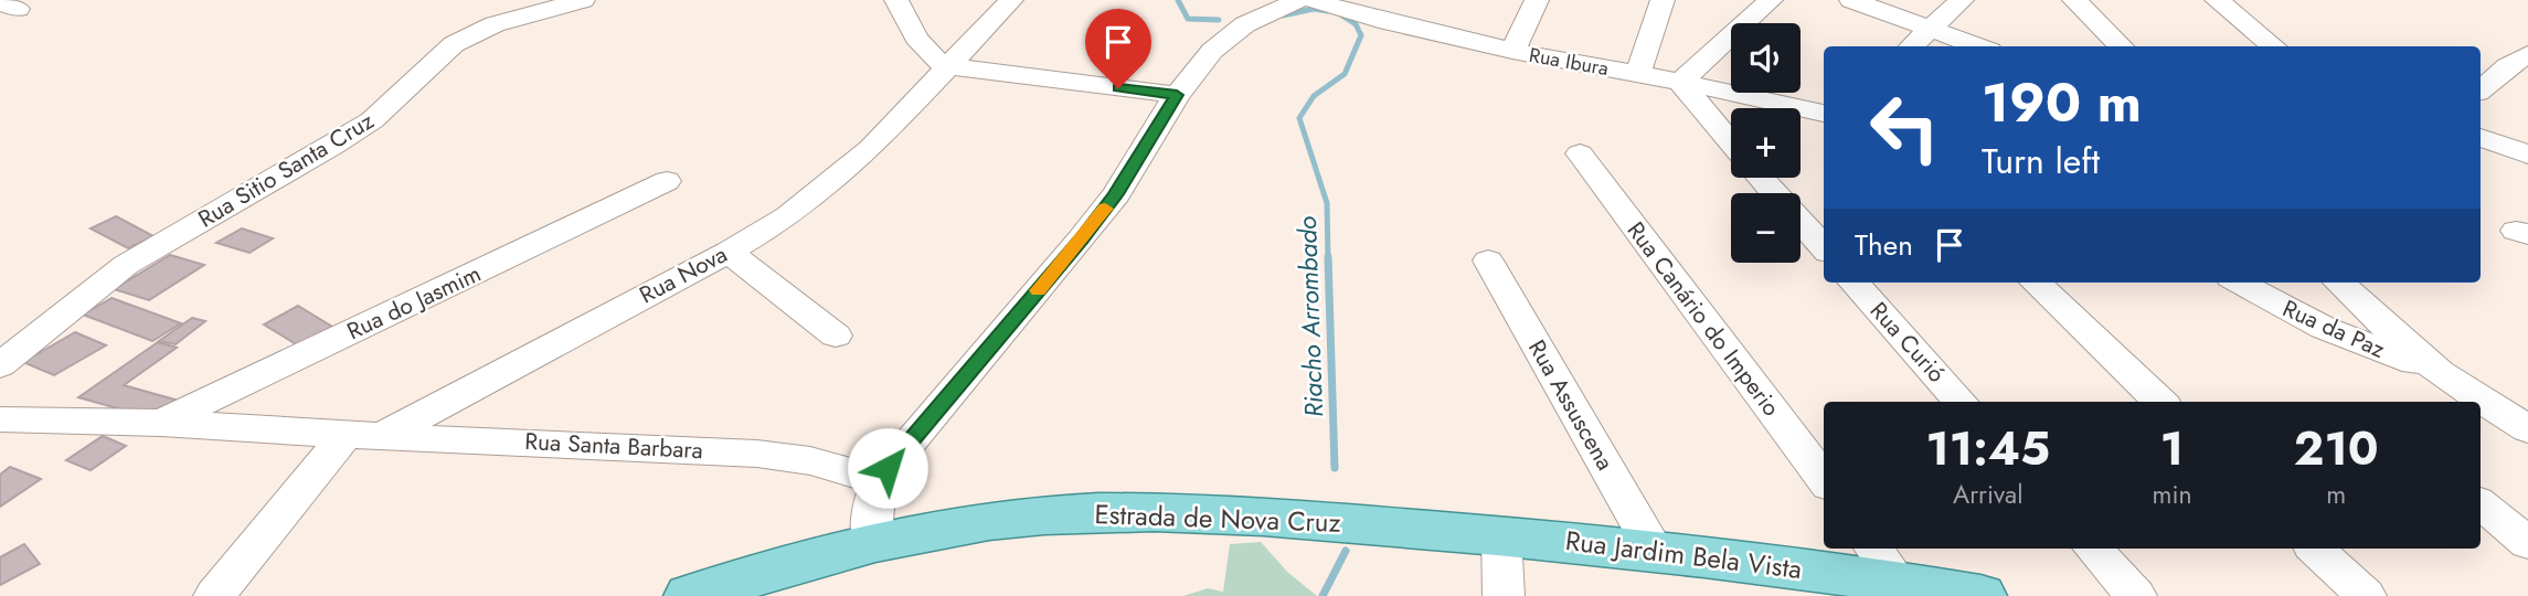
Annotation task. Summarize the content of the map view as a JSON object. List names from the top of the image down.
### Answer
{
  "streets": {
    "main road": ["Estrada de Nova Cruz", "Rua Jardim Bela Vista"],
    "street": [
      "Rua Ibura",
      "Rua Sitio Santa Cruz",
      "Rua Nova",
      "Rua do Jasmim",
      "Rua Canário do Imperio",
      "Rua da Paz",
      "Rua Curió",
      "Rua Assuscena",
      "Rua Santa Barbara"
    ]
  },
  "crossings": [
    ["Rua Nova", "Rua Santa Barbara"],
    ["Rua do Jasmim", "Rua Santa Barbara"],
    ["Rua Assuscena", "Rua Jardim Bela Vista"],
    ["Estrada de Nova Cruz", "Rua Jardim Bela Vista"]
  ],
  "water": ["Riacho Arrombado"],
  "page": {
    "map_buttons": ["+", "−"],
    "turn": ["190 m", "Turn left"],
    "then": "Then",
    "eta": [
      "11:45",
      "Arrival",
      "1",
      "min",
      "210",
      "m"
    ]
  }
}
